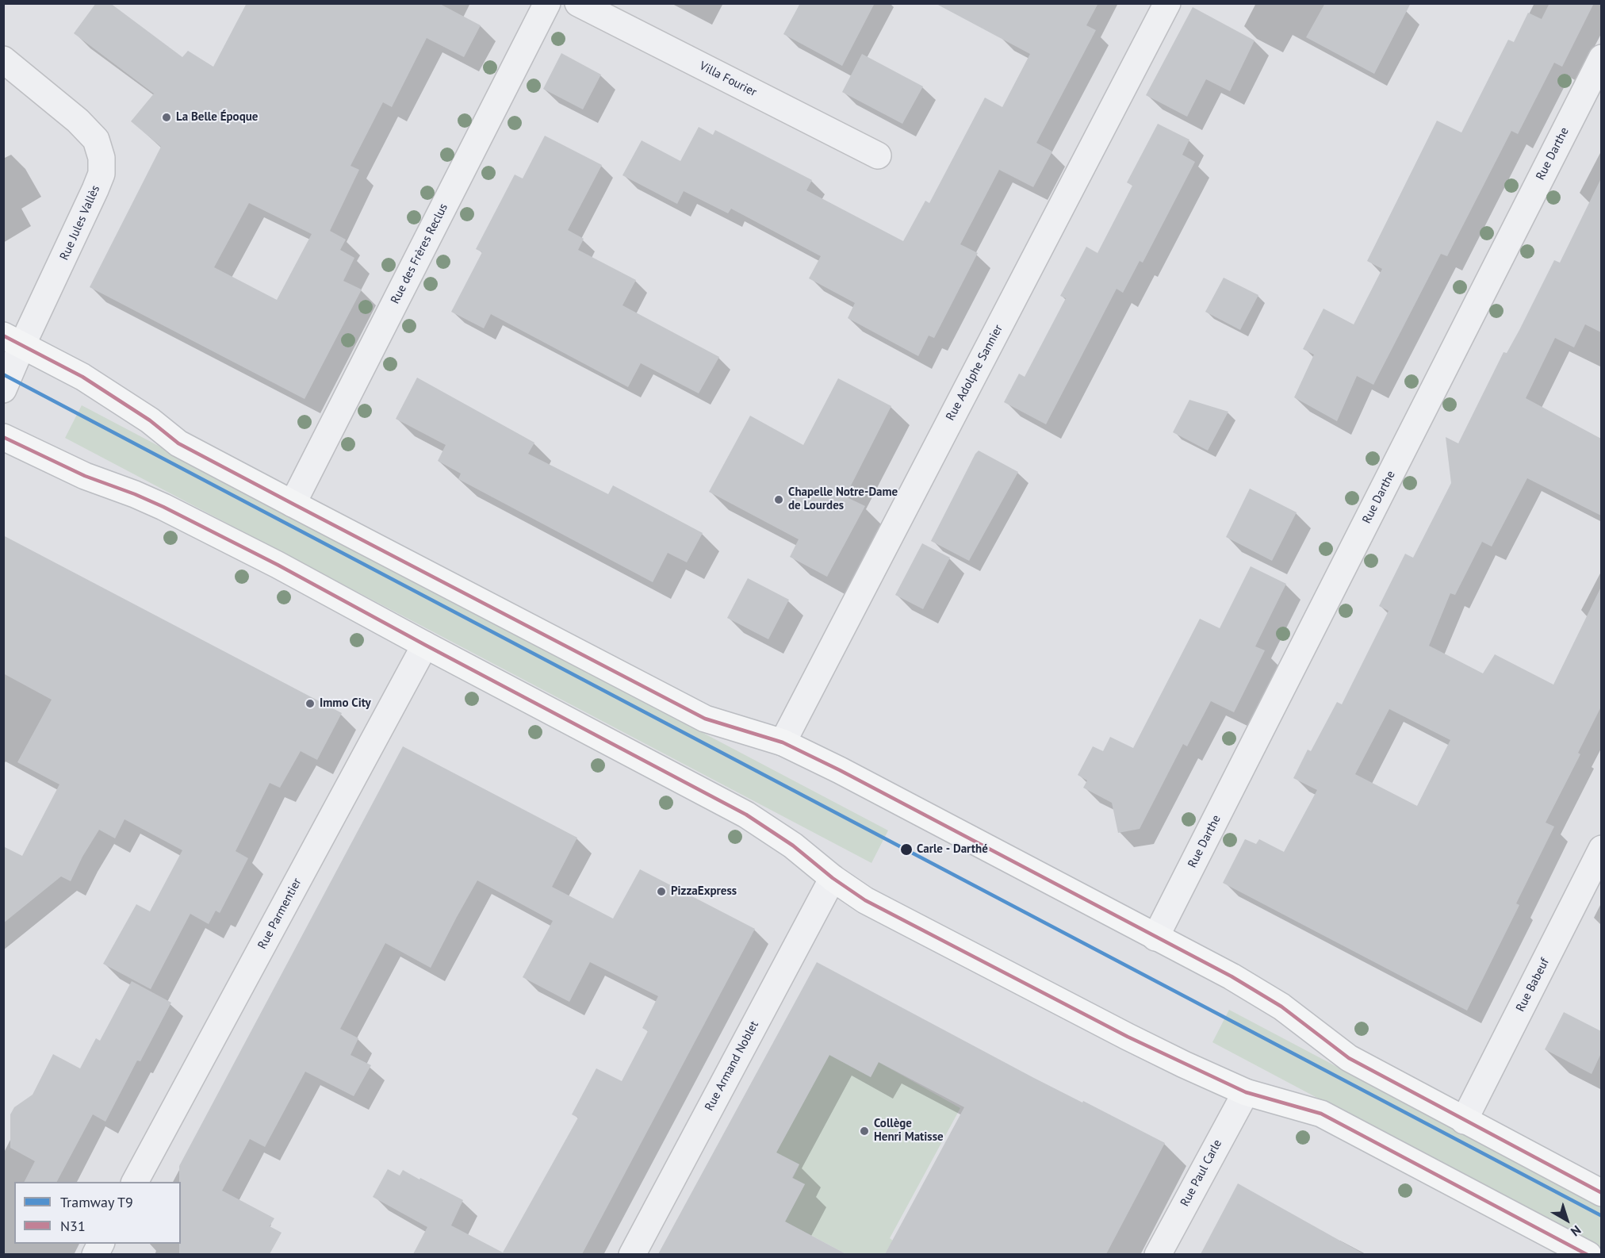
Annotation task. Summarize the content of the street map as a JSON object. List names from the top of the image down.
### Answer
{
  "streets": {
    "street": [
      "Villa Fourier",
      "Rue Darthe",
      "Rue Jules Vallès",
      "Rue des Frères Reclus",
      "Rue Adolphe Sannier",
      "Rue Parmentier",
      "Rue Babeuf",
      "Rue Armand Noblet",
      "Rue Paul Carle"
    ]
  },
  "places": [
    "La Belle Époque",
    "Chapelle Notre-Dame de Lourdes",
    "Immo City",
    "Carle - Darthé",
    "PizzaExpress",
    "Collège Henri Matisse"
  ],
  "lines": ["transit line N31", "tram line T9"],
  "legend": ["Tramway T9", "N31"],
  "north": "bottom right"
}
